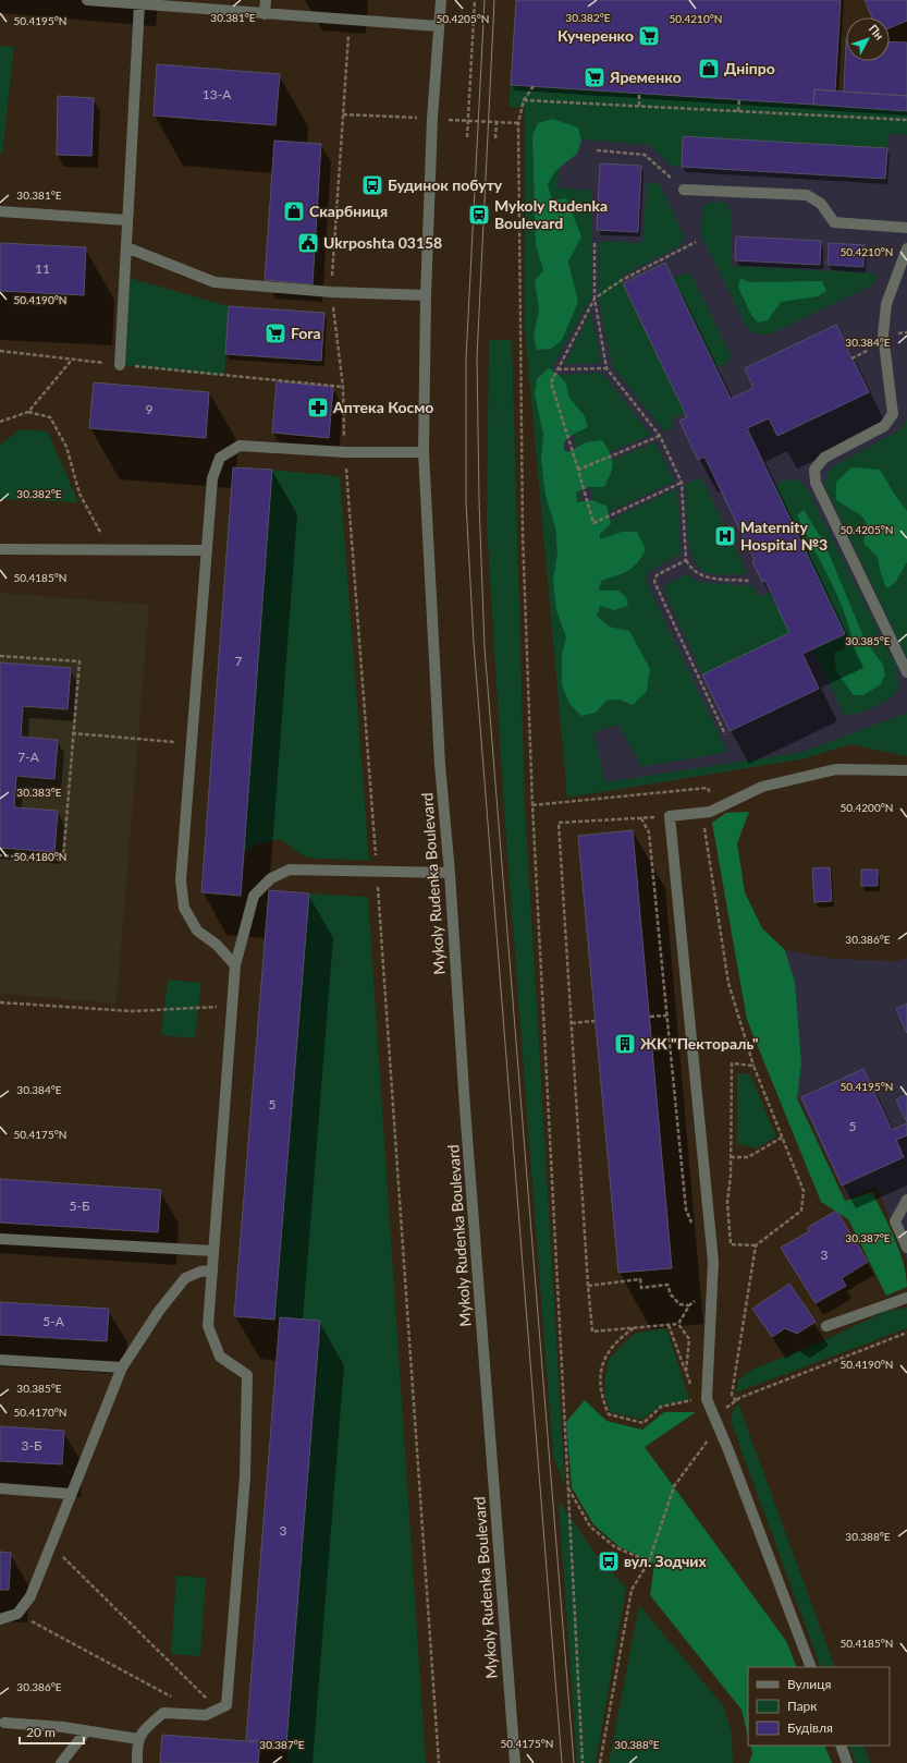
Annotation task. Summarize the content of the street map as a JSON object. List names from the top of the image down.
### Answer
{
  "streets": {
    "street": ["Mykoly Rudenka Boulevard"]
  },
  "places": {
    "supermarket": ["Кучеренко", "Яременко", "Fora"],
    "shop": ["Дніпро", "Скарбниця"],
    "bus stop": ["Будинок побуту", "вул. Зодчих"],
    "station": ["Mykoly Rudenka Boulevard"],
    "public building": ["Ukrposhta 03158"],
    "pharmacy": ["Аптека Космо"],
    "hospital": ["Maternity Hospital №3"],
    "building": ["ЖК \"Пектораль\""]
  },
  "house_numbers": [
    "13-А",
    "11",
    "9",
    "7",
    "7-А",
    "5",
    "5",
    "5-Б",
    "3",
    "5-А",
    "3-Б",
    "3"
  ],
  "legend": ["Вулиця", "Парк", "Будівля"],
  "scale_bar": "20 m",
  "north": "top right",
  "coordinates": [
    "30.381°E",
    "30.382°E",
    "50.4205°N",
    "50.4210°N",
    "50.4195°N",
    "50.4190°N",
    "30.384°E",
    "50.4185°N",
    "30.385°E",
    "30.383°E",
    "50.4200°N",
    "50.4180°N",
    "30.386°E",
    "50.4175°N",
    "30.387°E",
    "50.4170°N",
    "30.388°E"
  ]
}
